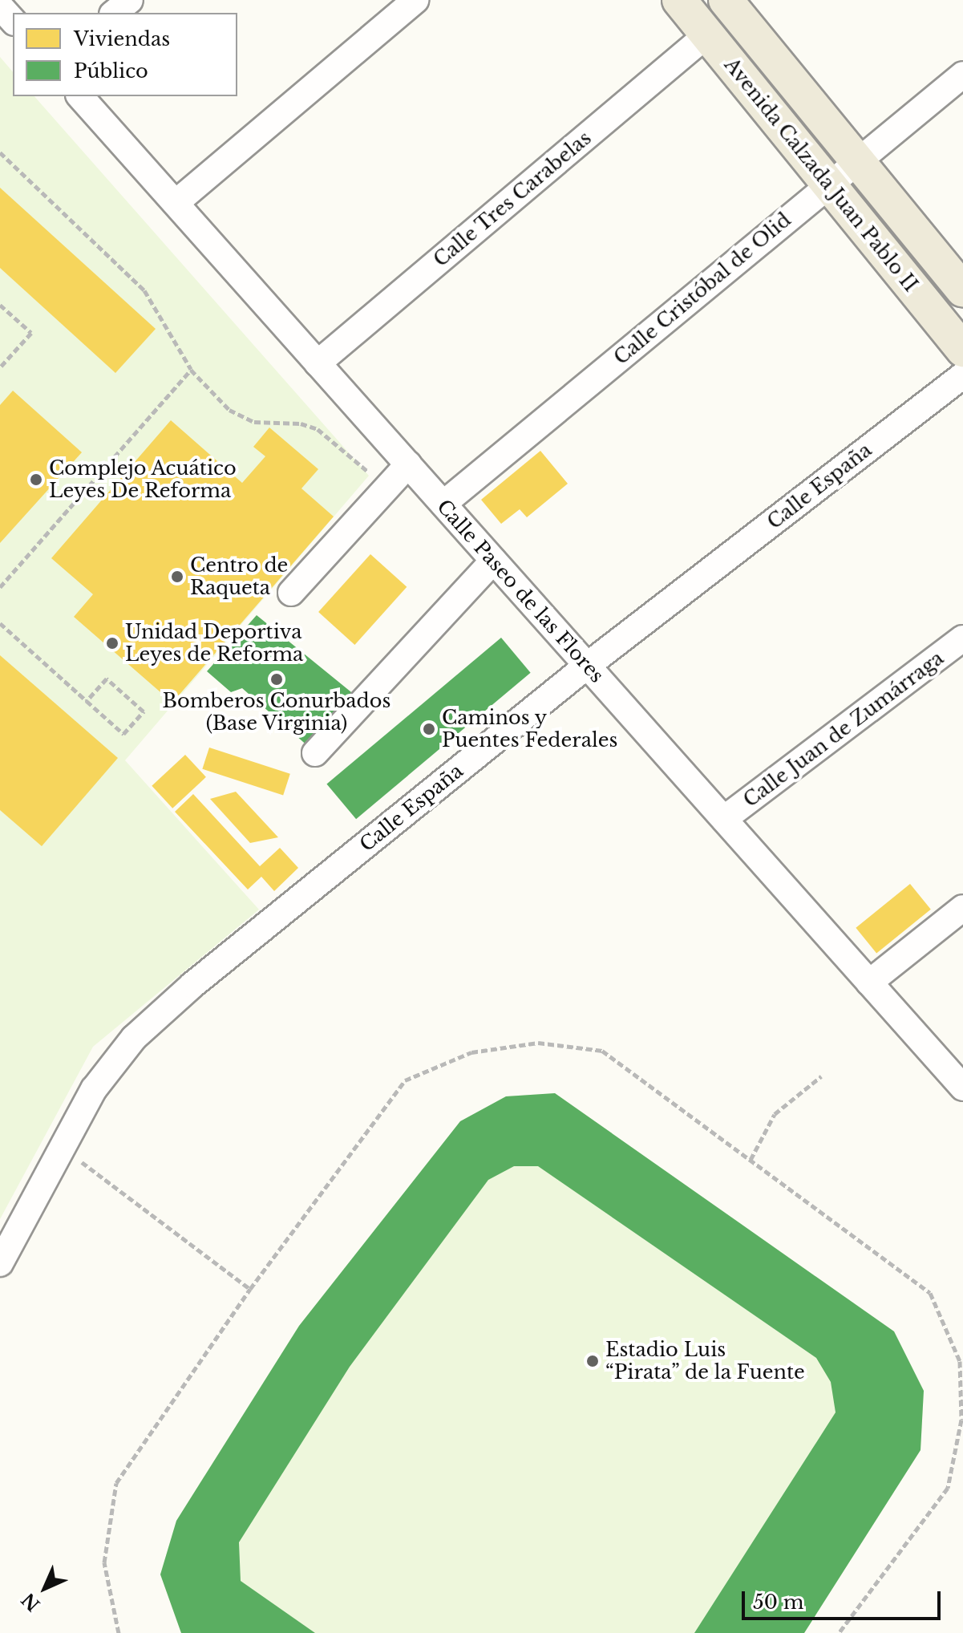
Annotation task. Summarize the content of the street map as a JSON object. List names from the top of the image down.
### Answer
{
  "streets": {
    "main road": ["Avenida Calzada Juan Pablo II"],
    "street": [
      "Calle Tres Carabelas",
      "Calle Cristóbal de Olid",
      "Calle España",
      "Calle Paseo de las Flores",
      "Calle Juan de Zumárraga"
    ]
  },
  "crossings": [
    ["Avenida Calzada Juan Pablo II", "Calle Tres Carabelas"],
    ["Avenida Calzada Juan Pablo II", "Calle Cristóbal de Olid"],
    ["Calle Tres Carabelas", "Calle Paseo de las Flores"],
    ["Calle Cristóbal de Olid", "Calle Paseo de las Flores"],
    ["Calle España", "Calle Paseo de las Flores"],
    ["Calle Paseo de las Flores", "Calle Juan de Zumárraga"]
  ],
  "places": [
    "Complejo Acuático Leyes De Reforma",
    "Centro de Raqueta",
    "Unidad Deportiva Leyes de Reforma",
    "Bomberos Conurbados (Base Virginia)",
    "Caminos y Puentes Federales",
    "Estadio Luis “Pirata” de la Fuente"
  ],
  "legend": ["Viviendas", "Público"],
  "scale_bar": "50 m",
  "north": "bottom left"
}
